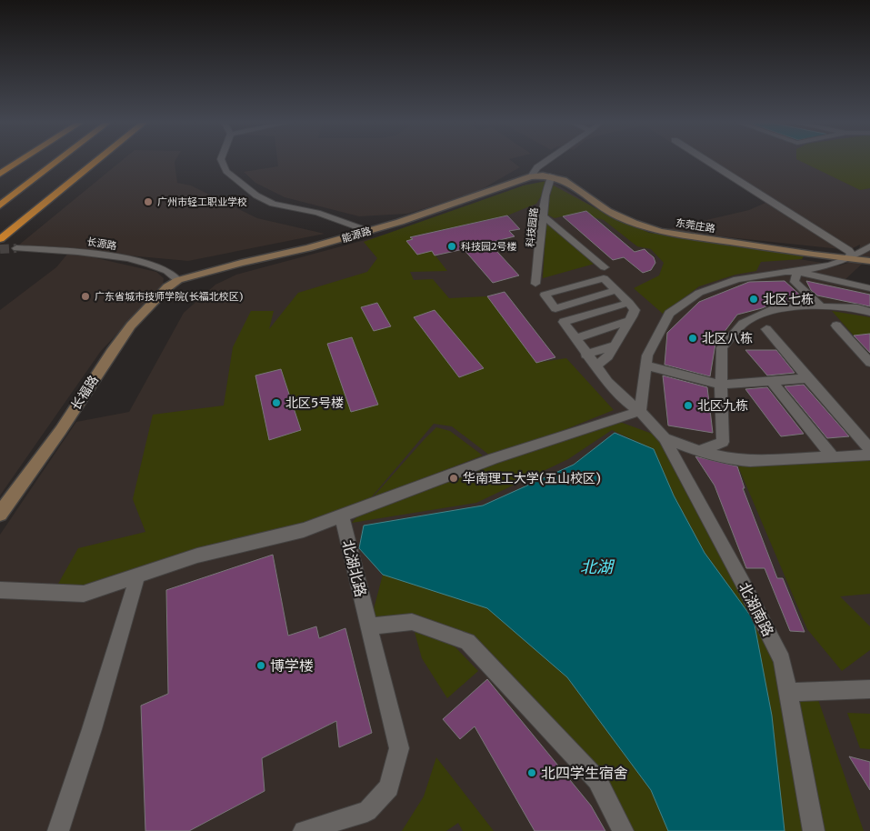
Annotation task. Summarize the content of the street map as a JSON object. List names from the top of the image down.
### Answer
{
  "streets": {
    "street": [
      "东莞庄路",
      "科技园路",
      "能源路",
      "长源路",
      "长福路",
      "北湖北路",
      "北湖南路"
    ]
  },
  "crossings": [
    ["东莞庄路", "科技园路"],
    ["东莞庄路", "能源路"],
    ["能源路", "长源路"],
    ["能源路", "长福路"],
    ["长源路", "长福路"]
  ],
  "water": ["北湖"],
  "places": [
    "广州市轻工职业学校",
    "科技园2号楼",
    "广东省城市技师学院(长福北校区)",
    "北区七栋",
    "北区八栋",
    "北区5号楼",
    "北区九栋",
    "华南理工大学(五山校区)",
    "博学楼",
    "北四学生宿舍"
  ]
}
